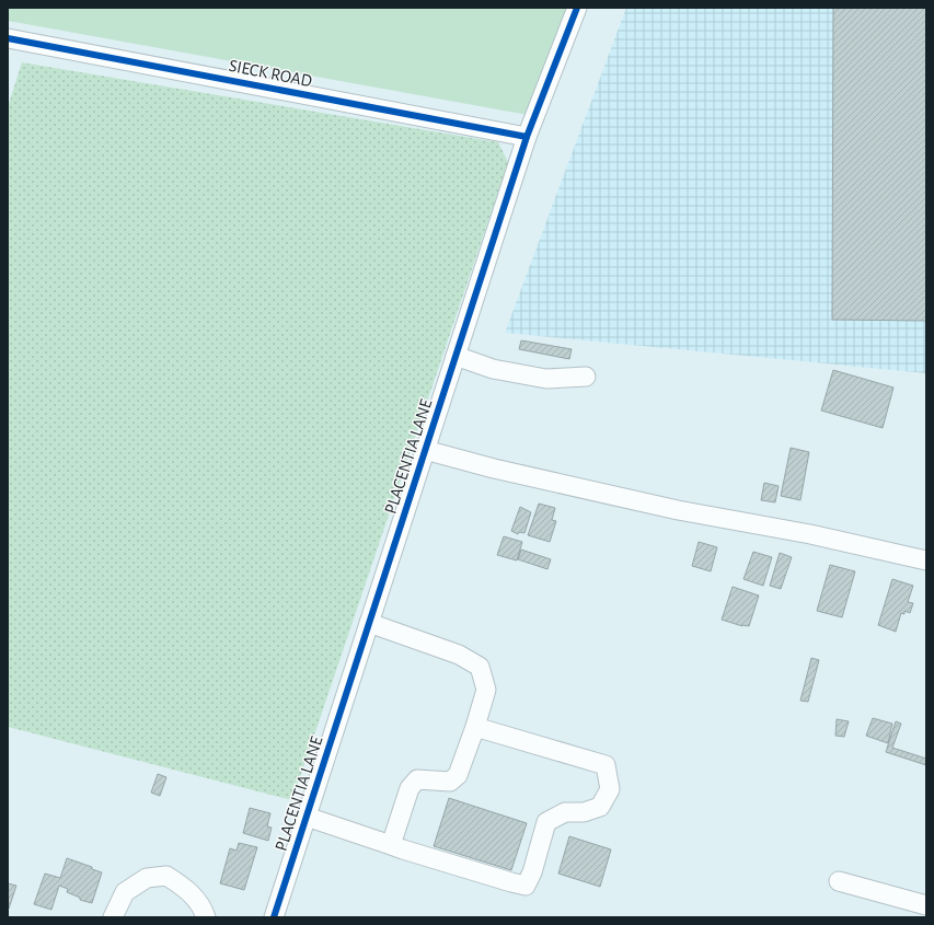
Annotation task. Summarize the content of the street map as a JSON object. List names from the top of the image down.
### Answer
{
  "streets": {
    "street": ["SIECK ROAD", "PLACENTIA LANE"]
  },
  "crossings": [
    ["SIECK ROAD", "PLACENTIA LANE"]
  ]
}
